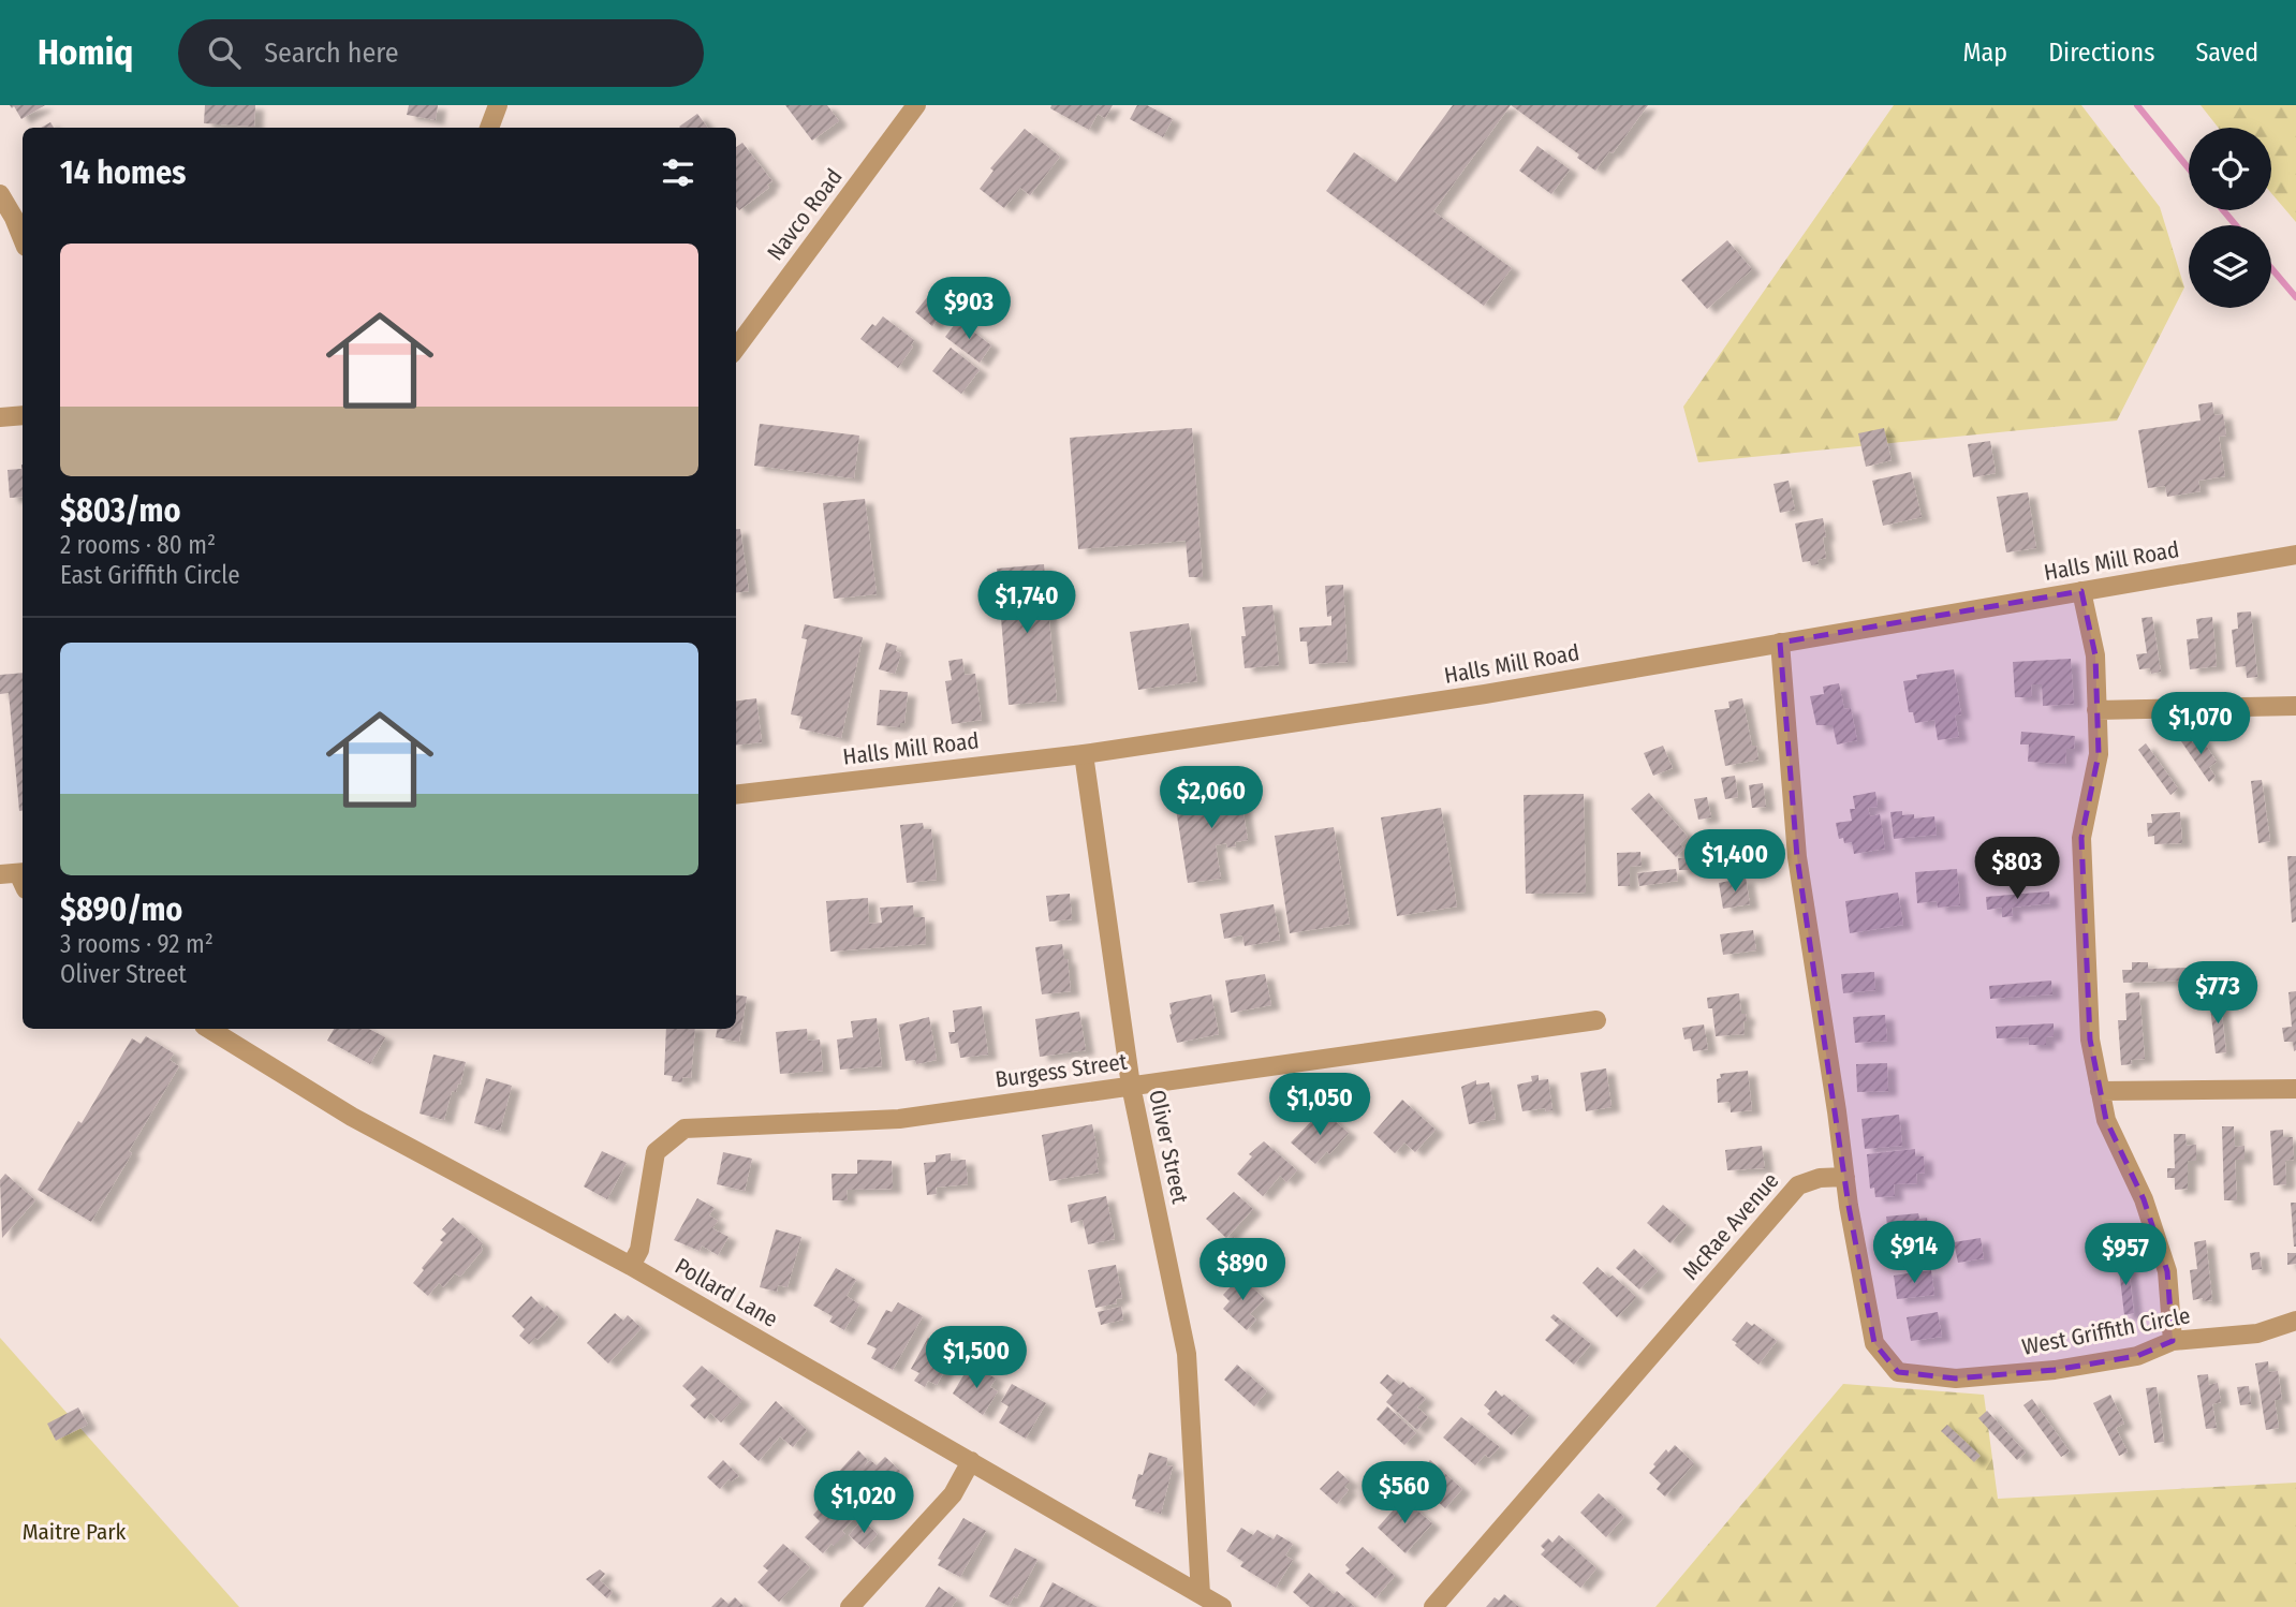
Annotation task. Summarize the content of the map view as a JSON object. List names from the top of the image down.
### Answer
{
  "streets": {
    "street": [
      "Navco Road",
      "Halls Mill Road",
      "Burgess Street",
      "Oliver Street",
      "McRae Avenue",
      "Pollard Lane",
      "West Griffith Circle"
    ]
  },
  "crossings": [
    ["Halls Mill Road", "Oliver Street"],
    ["Burgess Street", "Oliver Street"],
    ["Burgess Street", "Pollard Lane"],
    ["Oliver Street", "Pollard Lane"],
    ["McRae Avenue", "West Griffith Circle"]
  ],
  "parks": ["Maitre Park"],
  "page": {
    "header": "Homiq",
    "search": "Search here",
    "nav": ["Map", "Directions", "Saved"],
    "heading": "14 homes",
    "list": [
      {
        "name": "$803/mo",
        "note": "2 rooms · 80 m² · East Griffith Circle"
      },
      {
        "name": "$890/mo",
        "note": "3 rooms · 92 m² · Oliver Street"
      }
    ],
    "price": [
      "$903",
      "$1,740",
      "$1,070",
      "$2,060",
      "$1,400",
      "$803",
      "$773",
      "$1,050",
      "$914",
      "$957",
      "$890",
      "$1,500",
      "$560",
      "$1,020"
    ]
  }
}
